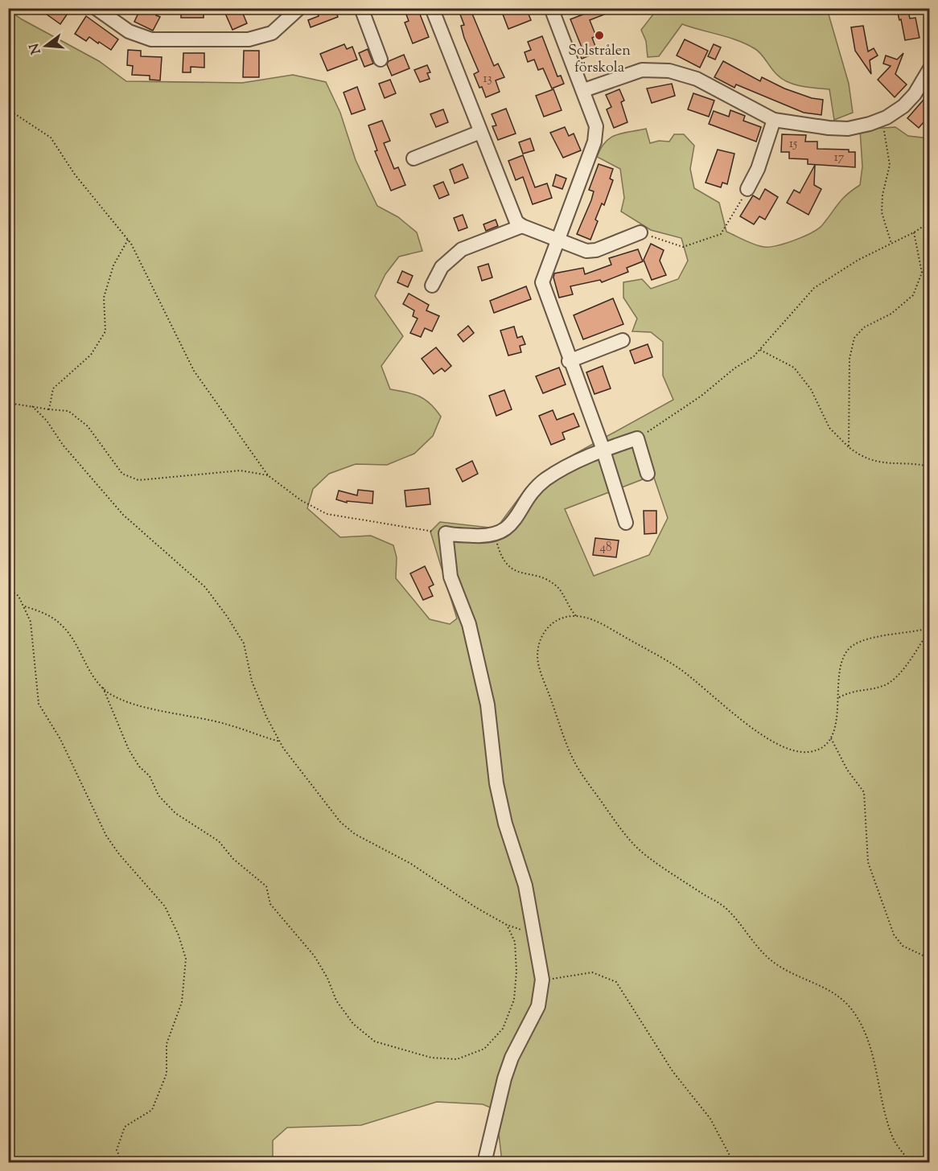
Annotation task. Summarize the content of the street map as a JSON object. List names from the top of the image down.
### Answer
{
  "places": ["Solstrålen förskola"],
  "house_numbers": [
    "13",
    "15",
    "17",
    "48"
  ],
  "north": "left"
}
